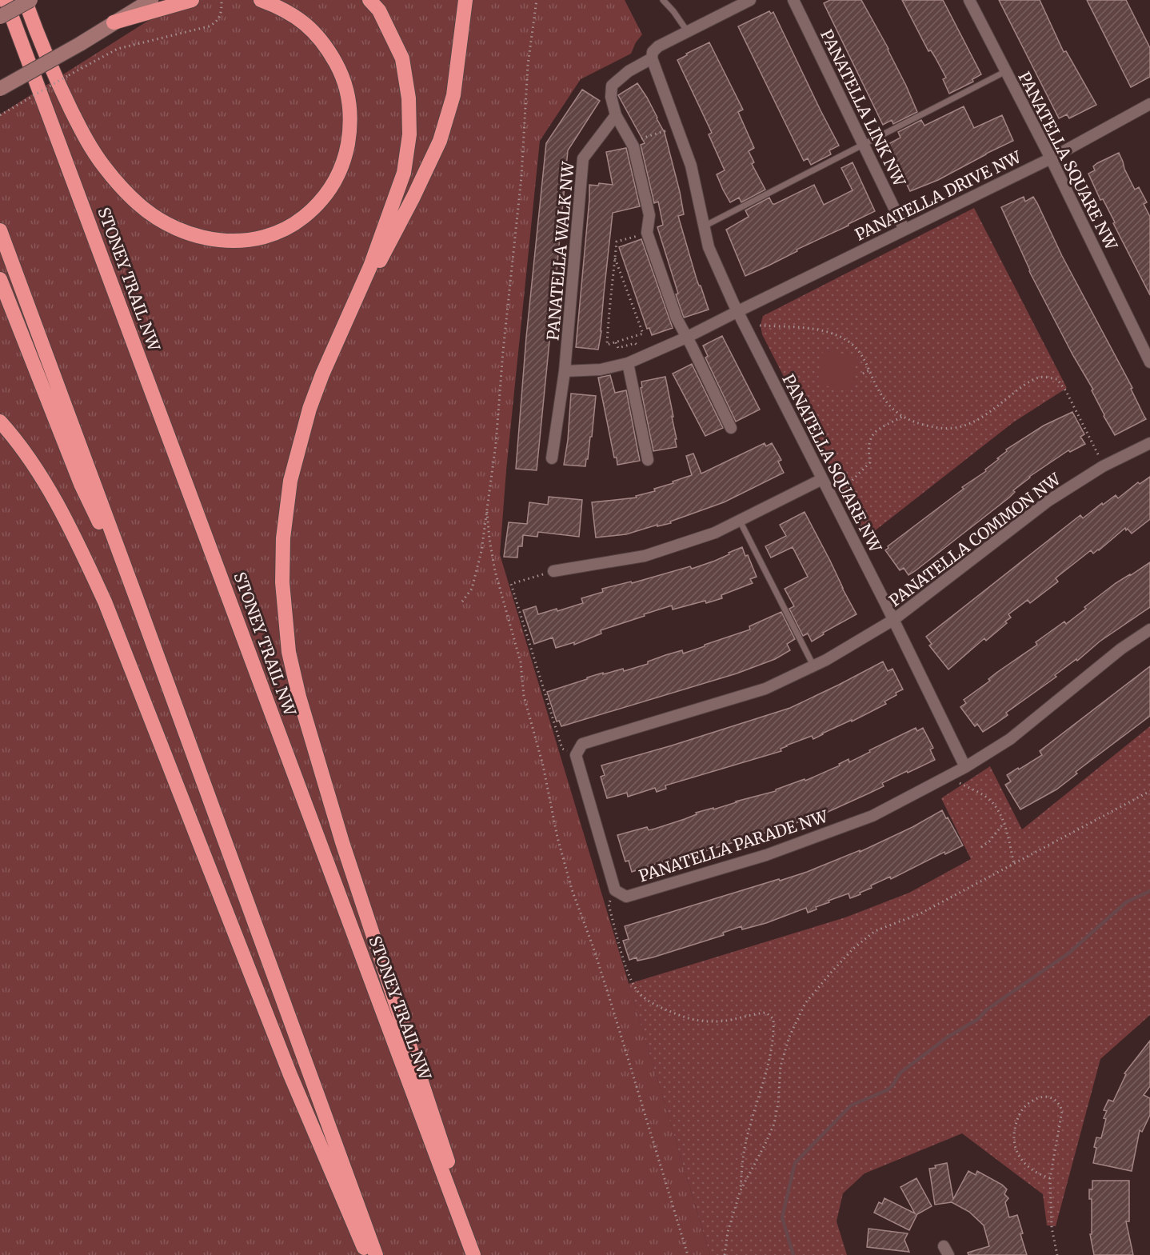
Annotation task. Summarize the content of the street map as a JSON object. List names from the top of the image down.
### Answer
{
  "streets": {
    "highway": ["STONEY TRAIL NW"],
    "street": [
      "PANATELLA LINK NW",
      "PANATELLA SQUARE NW",
      "PANATELLA DRIVE NW",
      "PANATELLA WALK NW",
      "PANATELLA COMMON NW",
      "PANATELLA PARADE NW"
    ]
  },
  "crossings": [
    ["PANATELLA LINK NW", "PANATELLA DRIVE NW"],
    ["PANATELLA SQUARE NW", "PANATELLA DRIVE NW"],
    ["PANATELLA SQUARE NW", "PANATELLA COMMON NW"],
    ["PANATELLA SQUARE NW", "PANATELLA PARADE NW"]
  ]
}
